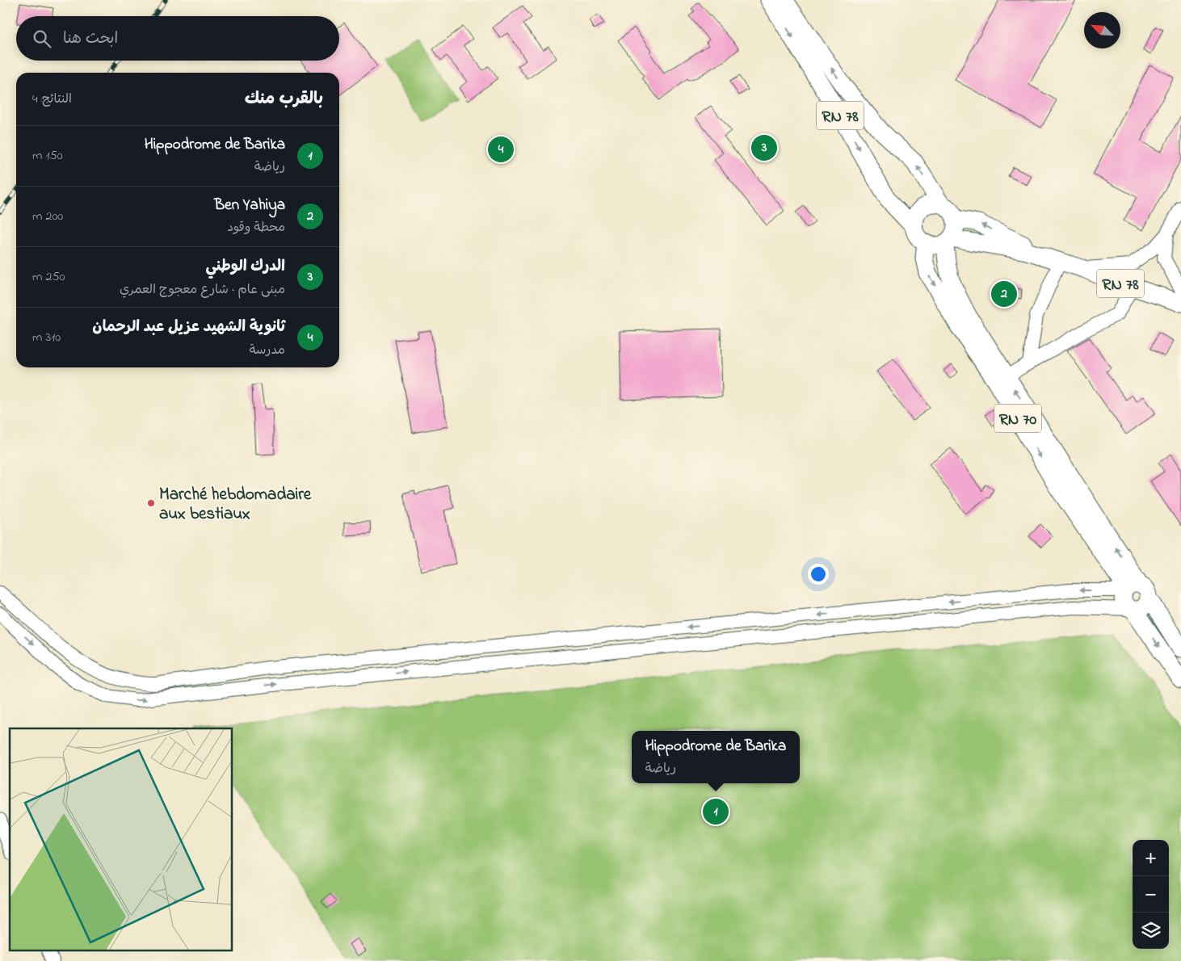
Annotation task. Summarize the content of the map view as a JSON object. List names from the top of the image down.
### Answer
{
  "streets": {
    "main road": ["RN 78", "RN 70"]
  },
  "crossings": [
    ["RN 78", "RN 70"]
  ],
  "places": ["Marché hebdomadaire aux bestiaux"],
  "north": "top left",
  "page": {
    "search": "ابحث هنا",
    "heading": ["بالقرب منك", "النتائج: 4"],
    "list": [
      {
        "mark": "1",
        "name": "Hippodrome de Barika",
        "note": "رياضة",
        "value": "150 m"
      },
      {
        "mark": "2",
        "name": "Ben Yahiya",
        "note": "محطة وقود",
        "value": "200 m"
      },
      {
        "mark": "3",
        "name": "الدرك الوطني",
        "note": "مبنى عام · شارع معجوج العمري",
        "value": "250 m"
      },
      {
        "mark": "4",
        "name": "ثانوية الشهيد عزيل عبد الرحمان",
        "note": "مدرسة",
        "value": "310 m"
      }
    ],
    "pins": [
      "3",
      "4",
      "2",
      "1"
    ],
    "popup": ["Hippodrome de Barika", "رياضة"],
    "map_buttons": ["+", "−"]
  }
}
